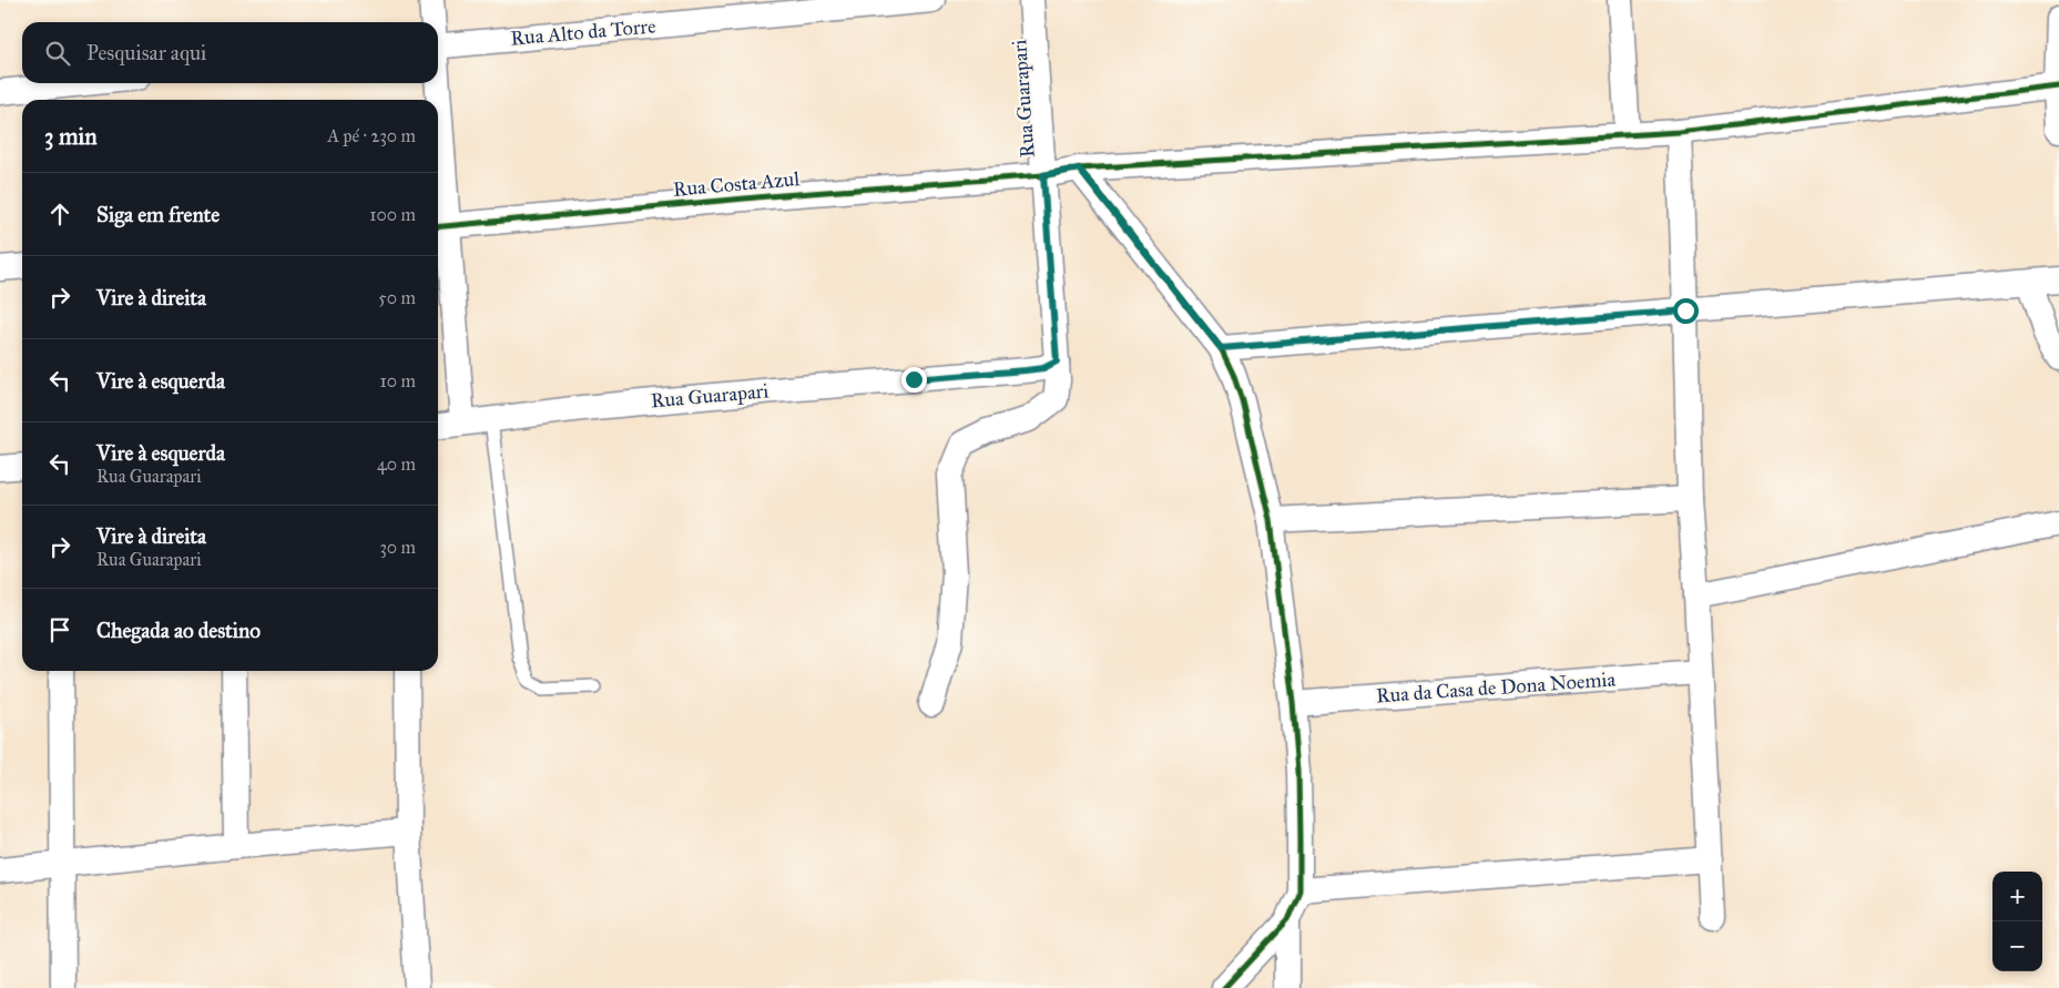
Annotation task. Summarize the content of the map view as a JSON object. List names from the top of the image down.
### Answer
{
  "streets": {
    "street": [
      "Rua Alto da Torre",
      "Rua Guarapari",
      "Rua Costa Azul",
      "Rua da Casa de Dona Noemia"
    ]
  },
  "crossings": [
    ["Rua Guarapari", "Rua Costa Azul"]
  ],
  "page": {
    "search": "Pesquisar aqui",
    "heading": ["3 min", "A pé · 230 m"],
    "list": [
      ["Siga em frente", "100 m"],
      ["Vire à direita", "50 m"],
      ["Vire à esquerda", "10 m"],
      ["Vire à esquerda", "Rua Guarapari", "40 m"],
      ["Vire à direita", "Rua Guarapari", "30 m"],
      "Chegada ao destino"
    ],
    "map_buttons": ["+", "−"]
  }
}
